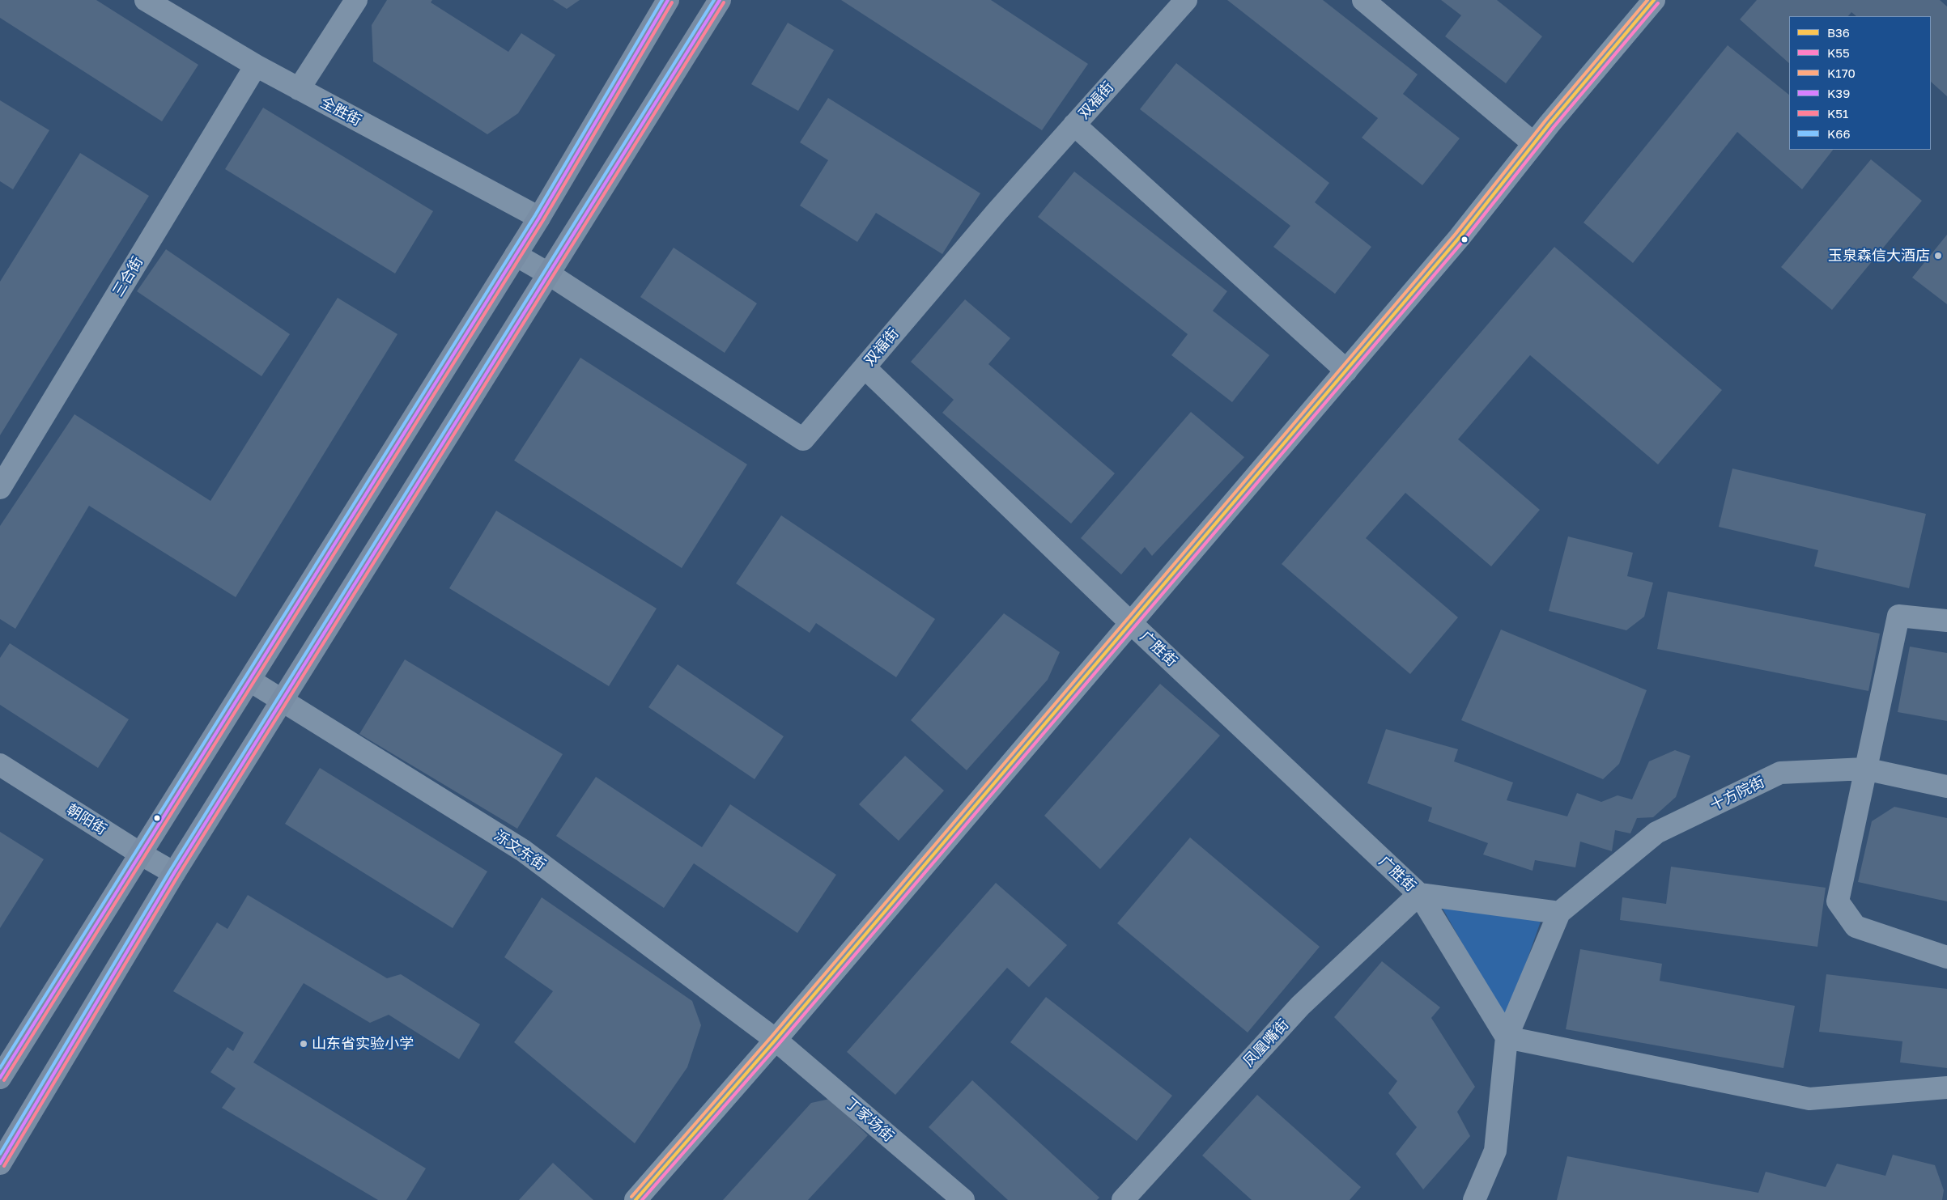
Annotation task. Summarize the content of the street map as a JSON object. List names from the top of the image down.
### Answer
{
  "streets": {
    "street": [
      "双福街",
      "全胜街",
      "三合街",
      "广胜街",
      "十方院街",
      "朝阳街",
      "泺文东街",
      "凤凰嘴街",
      "丁家场街"
    ]
  },
  "crossings": [
    ["双福街", "广胜街"],
    ["全胜街", "三合街"],
    ["广胜街", "十方院街"],
    ["广胜街", "凤凰嘴街"],
    ["泺文东街", "丁家场街"]
  ],
  "places": ["玉泉森信大酒店", "山东省实验小学"],
  "lines": [
    "transit line B36",
    "transit line K170",
    "transit line K39",
    "transit line K66",
    "transit line K51",
    "transit line K55"
  ],
  "legend": [
    "B36",
    "K55",
    "K170",
    "K39",
    "K51",
    "K66"
  ]
}
